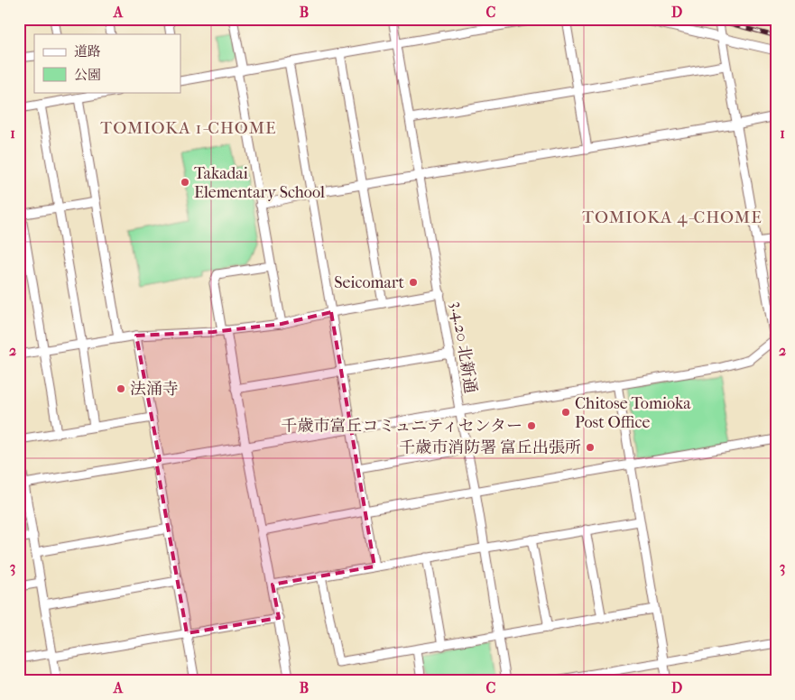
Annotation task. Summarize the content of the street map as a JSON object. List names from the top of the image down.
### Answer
{
  "streets": {
    "street": ["3.4.20 北新通"]
  },
  "districts": ["TOMIOKA 1-CHOME", "TOMIOKA 4-CHOME"],
  "places": [
    "Takadai Elementary School",
    "Seicomart",
    "法涌寺",
    "Chitose Tomioka Post Office",
    "千歳市富丘コミュニティセンター",
    "千歳市消防署 富丘出張所"
  ],
  "legend": ["道路", "公園"],
  "grid": {
    "columns": [
      "A",
      "B",
      "C",
      "D"
    ],
    "rows": ["1", "2", "3"]
  }
}
